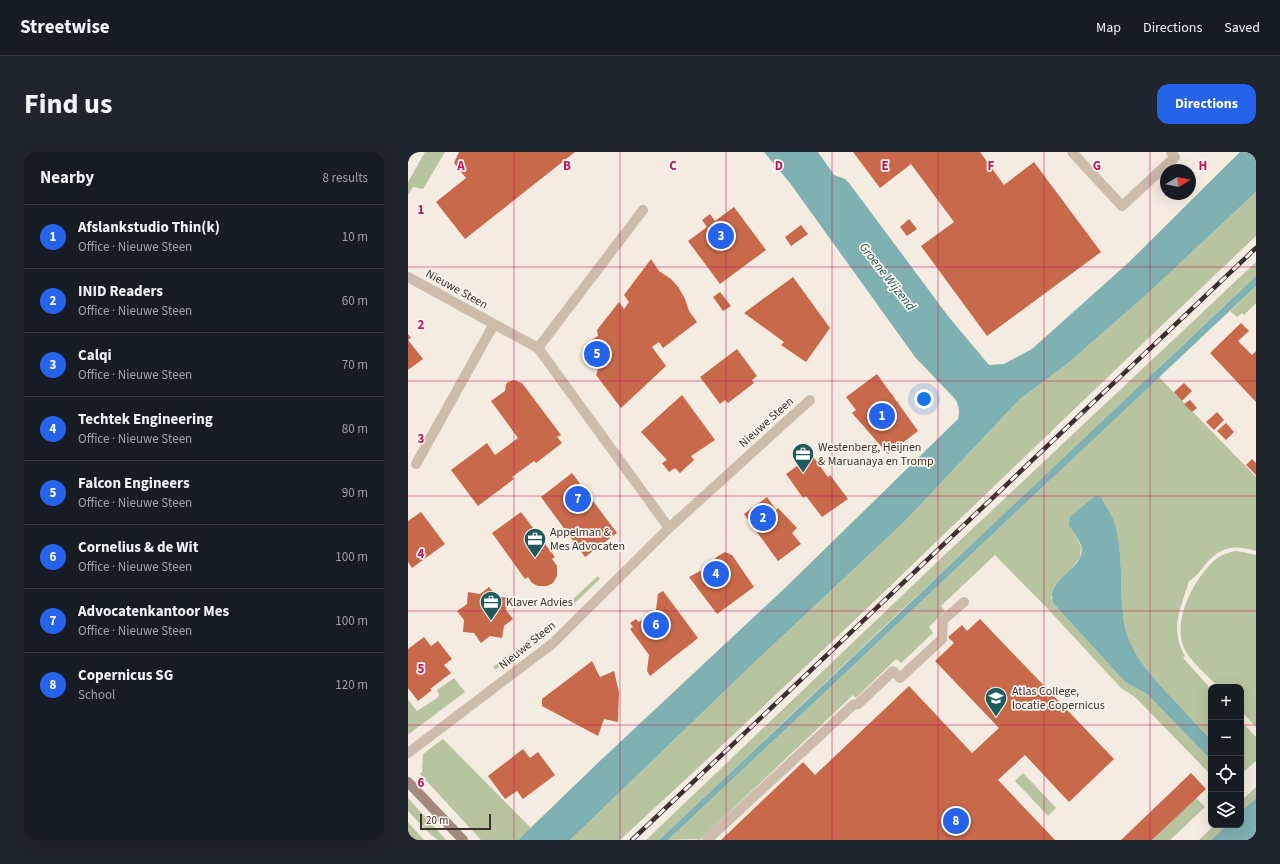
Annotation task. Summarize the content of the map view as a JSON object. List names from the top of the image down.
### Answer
{
  "streets": {
    "street": ["Nieuwe Steen"]
  },
  "water": ["Groene Wijzend"],
  "places": {
    "office": ["Westenberg, Heijnen & Maruanaya en Tromp", "Appelman & Mes Advocaten", "Klaver Advies"],
    "school or university": ["Atlas College, locatie Copernicus"]
  },
  "scale_bar": "20 m",
  "north": "right",
  "page": {
    "header": "Streetwise",
    "nav": ["Map", "Directions", "Saved"],
    "title": "Find us",
    "buttons": "Directions",
    "heading": ["Nearby", "8 results"],
    "list": [
      {
        "mark": "1",
        "name": "Afslankstudio Thin(k)",
        "note": "Office · Nieuwe Steen",
        "value": "10 m"
      },
      {
        "mark": "2",
        "name": "INID Readers",
        "note": "Office · Nieuwe Steen",
        "value": "60 m"
      },
      {
        "mark": "3",
        "name": "Calqi",
        "note": "Office · Nieuwe Steen",
        "value": "70 m"
      },
      {
        "mark": "4",
        "name": "Techtek Engineering",
        "note": "Office · Nieuwe Steen",
        "value": "80 m"
      },
      {
        "mark": "5",
        "name": "Falcon Engineers",
        "note": "Office · Nieuwe Steen",
        "value": "90 m"
      },
      {
        "mark": "6",
        "name": "Cornelius & de Wit",
        "note": "Office · Nieuwe Steen",
        "value": "100 m"
      },
      {
        "mark": "7",
        "name": "Advocatenkantoor Mes",
        "note": "Office · Nieuwe Steen",
        "value": "100 m"
      },
      {
        "mark": "8",
        "name": "Copernicus SG",
        "note": "School",
        "value": "120 m"
      }
    ],
    "pins": [
      "3",
      "5",
      "1",
      "7",
      "2",
      "4",
      "6",
      "8"
    ],
    "map_buttons": ["+", "−"],
    "scale": "20 m"
  },
  "grid": {
    "columns": [
      "A",
      "B",
      "C",
      "D",
      "E",
      "F",
      "G",
      "H"
    ],
    "rows": [
      "1",
      "2",
      "3",
      "4",
      "5",
      "6"
    ]
  }
}
